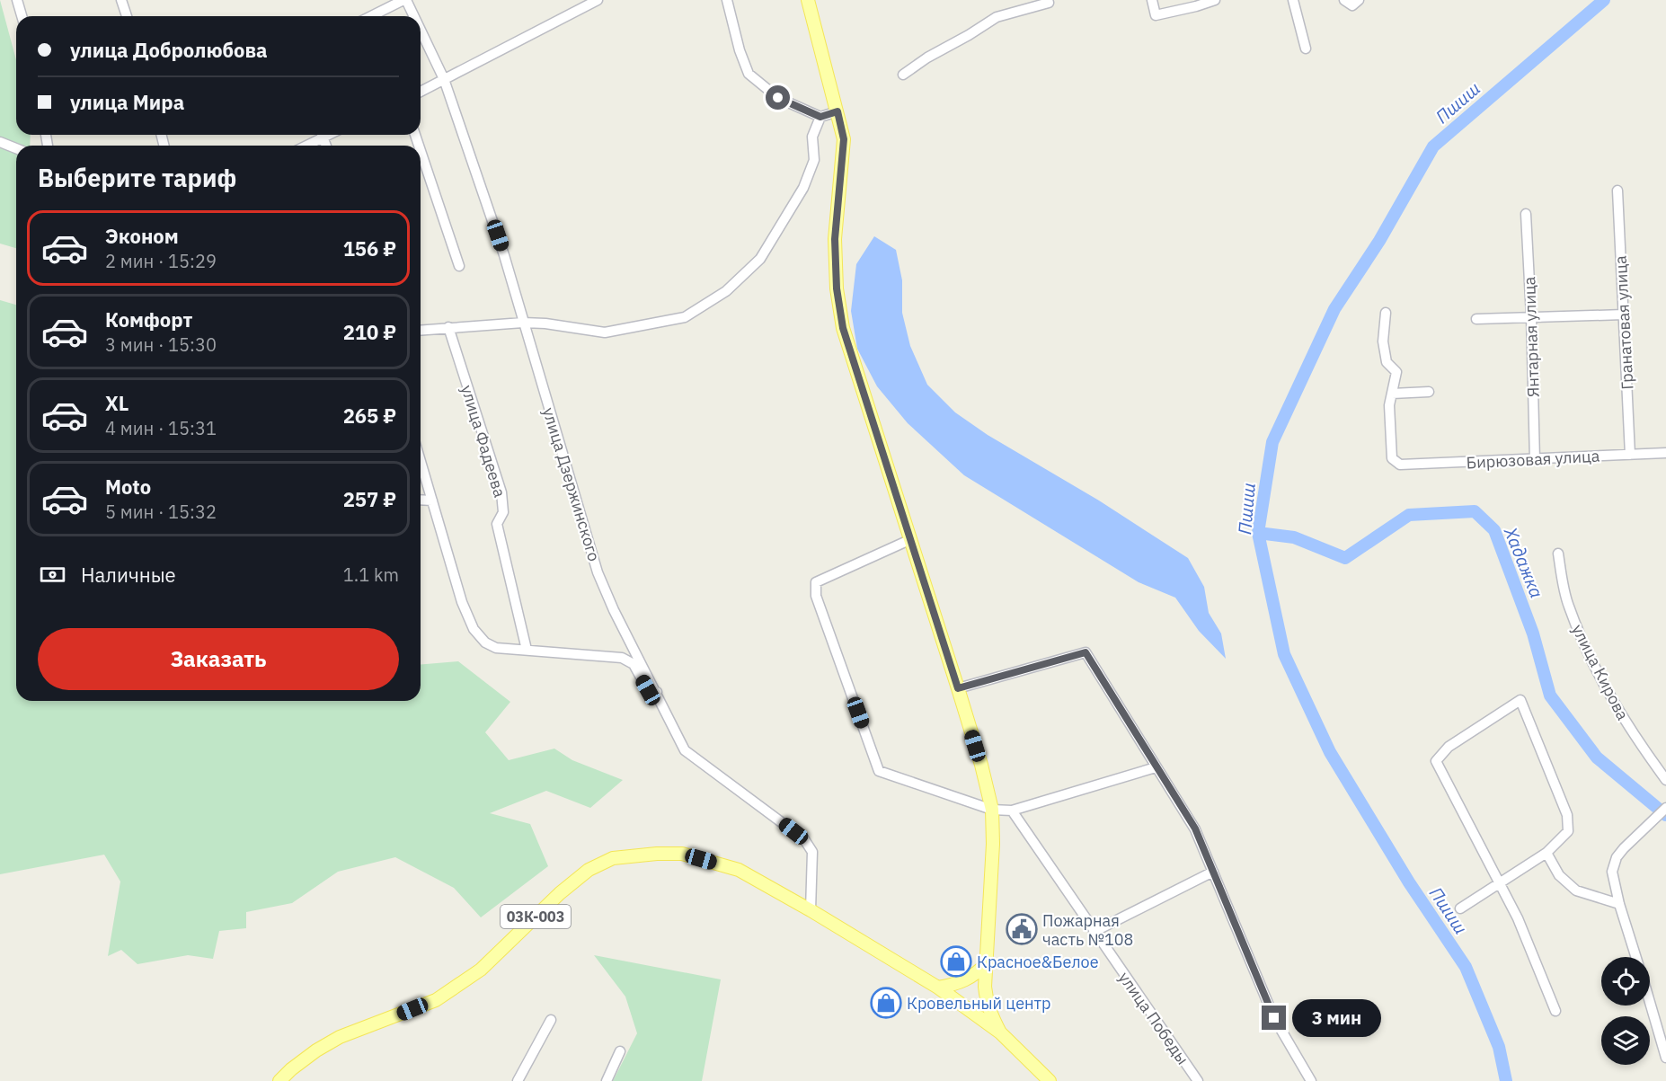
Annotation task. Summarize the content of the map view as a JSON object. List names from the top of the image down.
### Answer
{
  "streets": {
    "main road": ["03К-003"],
    "street": [
      "Гранатовая улица",
      "Янтарная улица",
      "улица Фадеева",
      "Бирюзовая улица",
      "улица Дзержинского",
      "улица Кирова",
      "улица Победы"
    ]
  },
  "crossings": [
    ["Гранатовая улица", "Бирюзовая улица"],
    ["Янтарная улица", "Бирюзовая улица"],
    ["улица Дзержинского", "03К-003"]
  ],
  "water": ["Пшиш", "Хадажка"],
  "places": {
    "public building": ["Пожарная часть №108"],
    "shop": ["Красное&Белое", "Кровельный центр"]
  },
  "page": {
    "banner": ["улица Добролюбова", "улица Мира"],
    "heading": "Выберите тариф",
    "list": [
      {
        "name": "Эконом",
        "note": "2 мин · 15:29",
        "value": "156 ₽"
      },
      {
        "name": "Комфорт",
        "note": "3 мин · 15:30",
        "value": "210 ₽"
      },
      {
        "name": "XL",
        "note": "4 мин · 15:31",
        "value": "265 ₽"
      },
      {
        "name": "Moto",
        "note": "5 мин · 15:32",
        "value": "257 ₽"
      }
    ],
    "pay": ["Наличные", "1.1 km"],
    "buttons": "Заказать",
    "bubble": "3 мин"
  }
}
